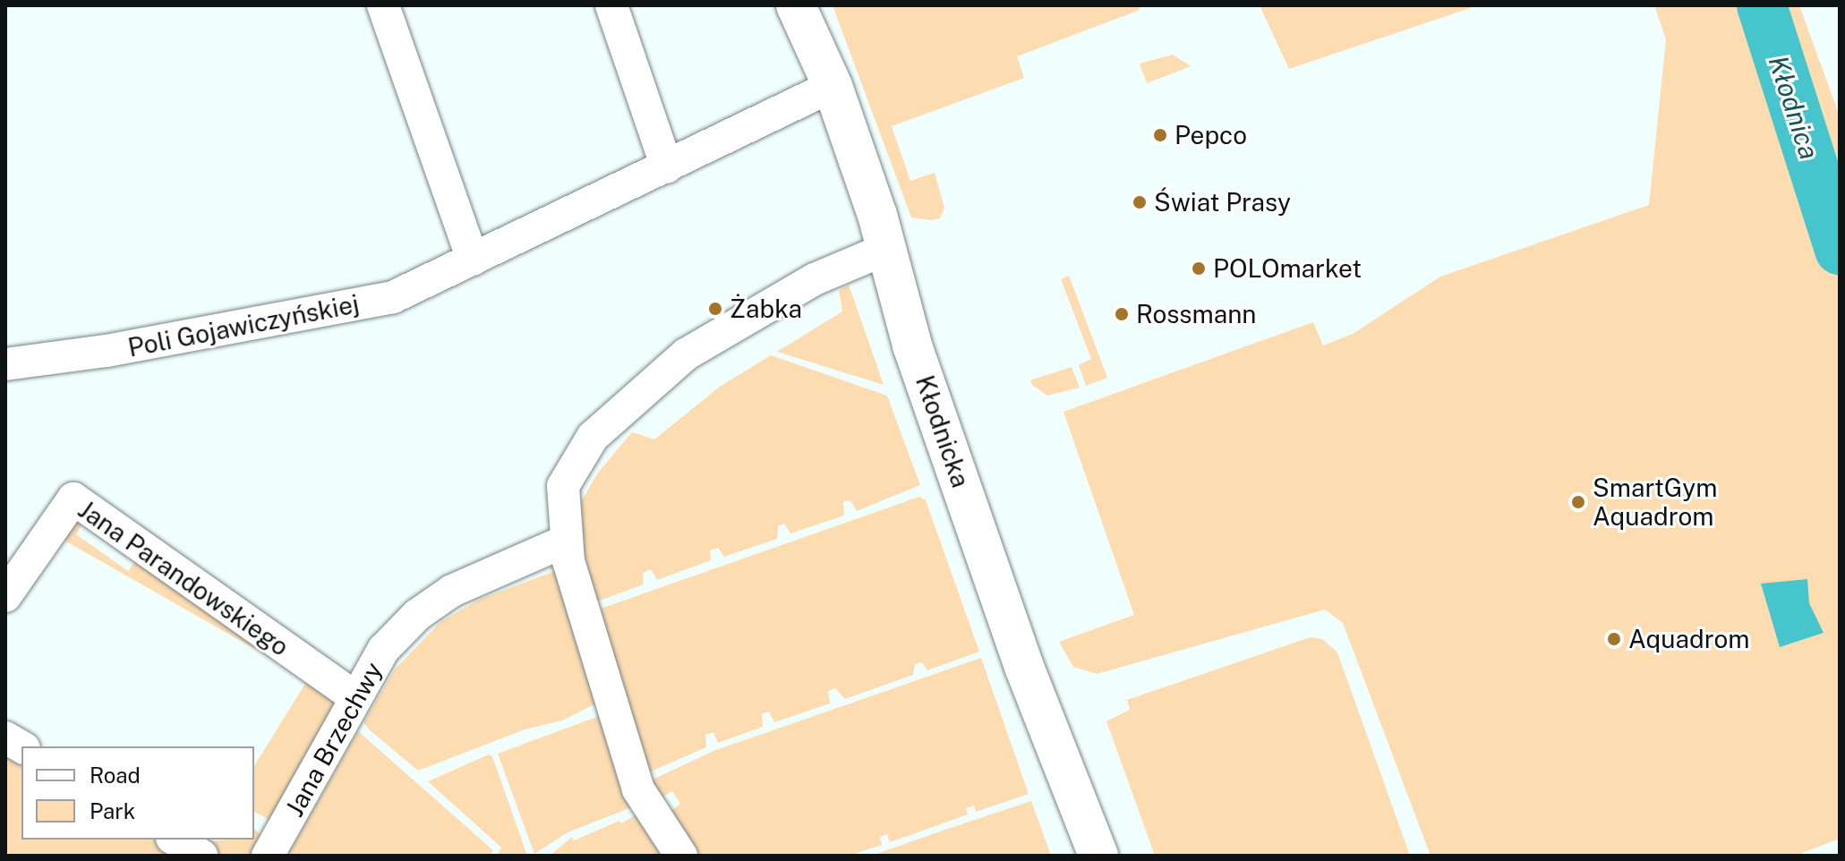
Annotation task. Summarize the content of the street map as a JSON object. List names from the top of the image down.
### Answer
{
  "streets": {
    "street": [
      "Poli Gojawiczyńskiej",
      "Kłodnicka",
      "Jana Parandowskiego",
      "Jana Brzechwy"
    ]
  },
  "crossings": [
    ["Poli Gojawiczyńskiej", "Kłodnicka"],
    ["Jana Parandowskiego", "Jana Brzechwy"]
  ],
  "water": ["Kłodnica"],
  "places": [
    "Pepco",
    "Świat Prasy",
    "POLOmarket",
    "Żabka",
    "Rossmann",
    "SmartGym Aquadrom",
    "Aquadrom"
  ],
  "legend": ["Road", "Park"]
}
